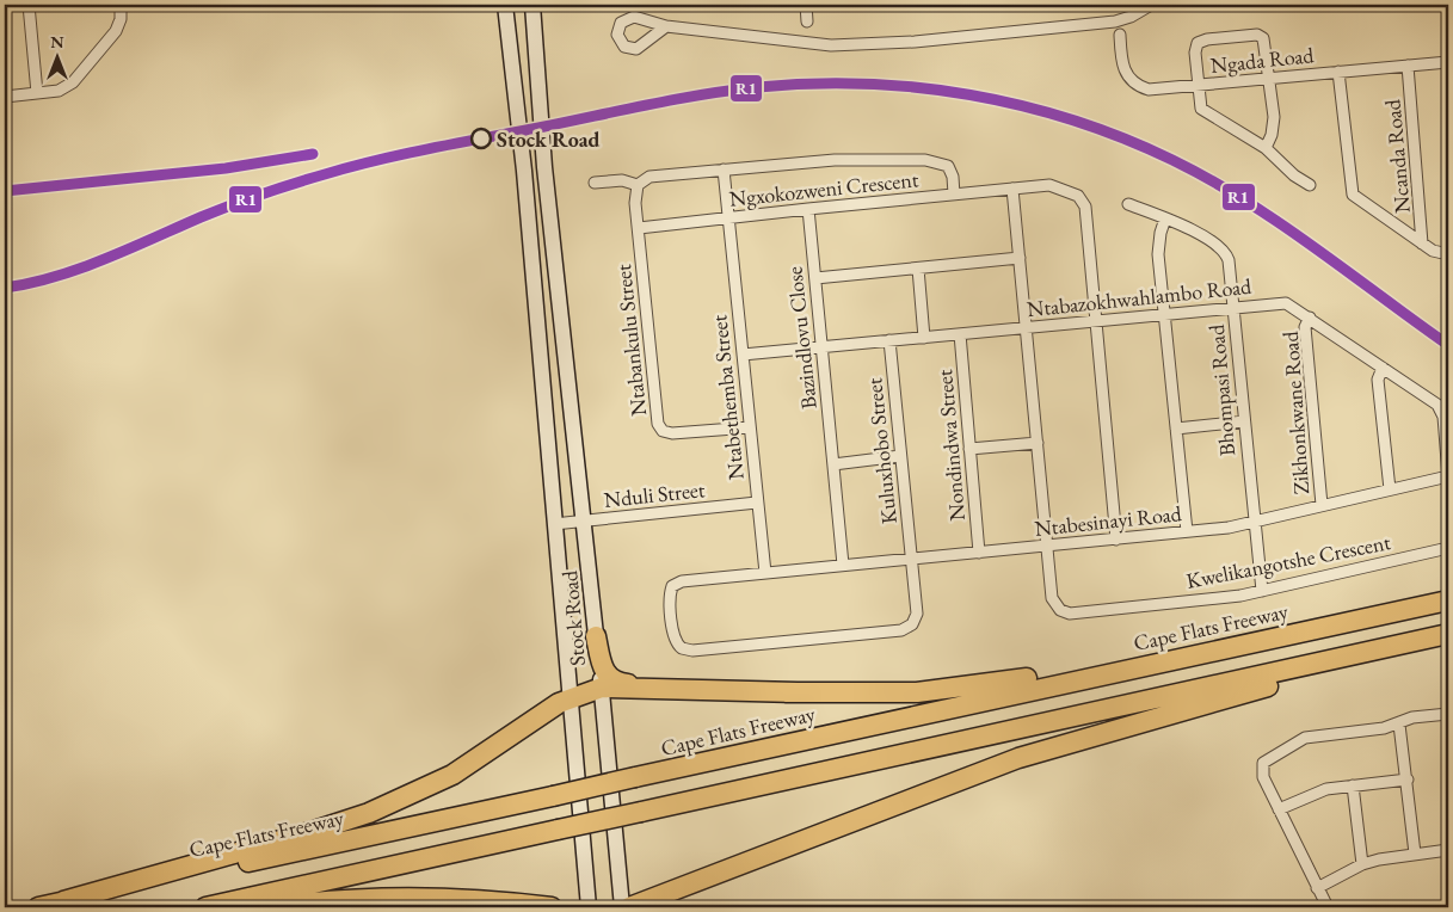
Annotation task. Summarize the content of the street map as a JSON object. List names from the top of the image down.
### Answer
{
  "streets": {
    "highway": ["Cape Flats Freeway"],
    "main road": ["Stock Road"],
    "street": [
      "Ngada Road",
      "Ncanda Road",
      "Ngxokozweni Crescent",
      "Ntabazokhwahlambo Road",
      "Bazindlovu Close",
      "Ntabankulu Street",
      "Bhompasi Road",
      "Ntabethemba Street",
      "Zikhonkwane Road",
      "Nondindwa Street",
      "Kuluxhobo Street",
      "Nduli Street",
      "Ntabesinayi Road",
      "Kwelikangotshe Crescent"
    ]
  },
  "crossings": [
    ["Ngada Road", "Ncanda Road"],
    ["Ngxokozweni Crescent", "Ntabazokhwahlambo Road"],
    ["Ngxokozweni Crescent", "Bazindlovu Close"],
    ["Ngxokozweni Crescent", "Ntabankulu Street"],
    ["Ngxokozweni Crescent", "Ntabethemba Street"],
    ["Ntabazokhwahlambo Road", "Bazindlovu Close"],
    ["Ntabazokhwahlambo Road", "Bhompasi Road"],
    ["Ntabazokhwahlambo Road", "Ntabethemba Street"],
    ["Ntabazokhwahlambo Road", "Zikhonkwane Road"],
    ["Ntabazokhwahlambo Road", "Nondindwa Street"],
    ["Ntabazokhwahlambo Road", "Kuluxhobo Street"],
    ["Ntabazokhwahlambo Road", "Ntabesinayi Road"],
    ["Bazindlovu Close", "Ntabesinayi Road"],
    ["Ntabankulu Street", "Ntabethemba Street"],
    ["Bhompasi Road", "Ntabesinayi Road"],
    ["Bhompasi Road", "Kwelikangotshe Crescent"],
    ["Ntabethemba Street", "Kuluxhobo Street"],
    ["Ntabethemba Street", "Nduli Street"],
    ["Ntabethemba Street", "Ntabesinayi Road"],
    ["Zikhonkwane Road", "Ntabesinayi Road"],
    ["Nondindwa Street", "Ntabesinayi Road"],
    ["Kuluxhobo Street", "Ntabesinayi Road"],
    ["Nduli Street", "Stock Road"],
    ["Ntabesinayi Road", "Kwelikangotshe Crescent"]
  ],
  "places": ["Stock Road"],
  "lines": ["transit line R1"],
  "north": "top"
}
